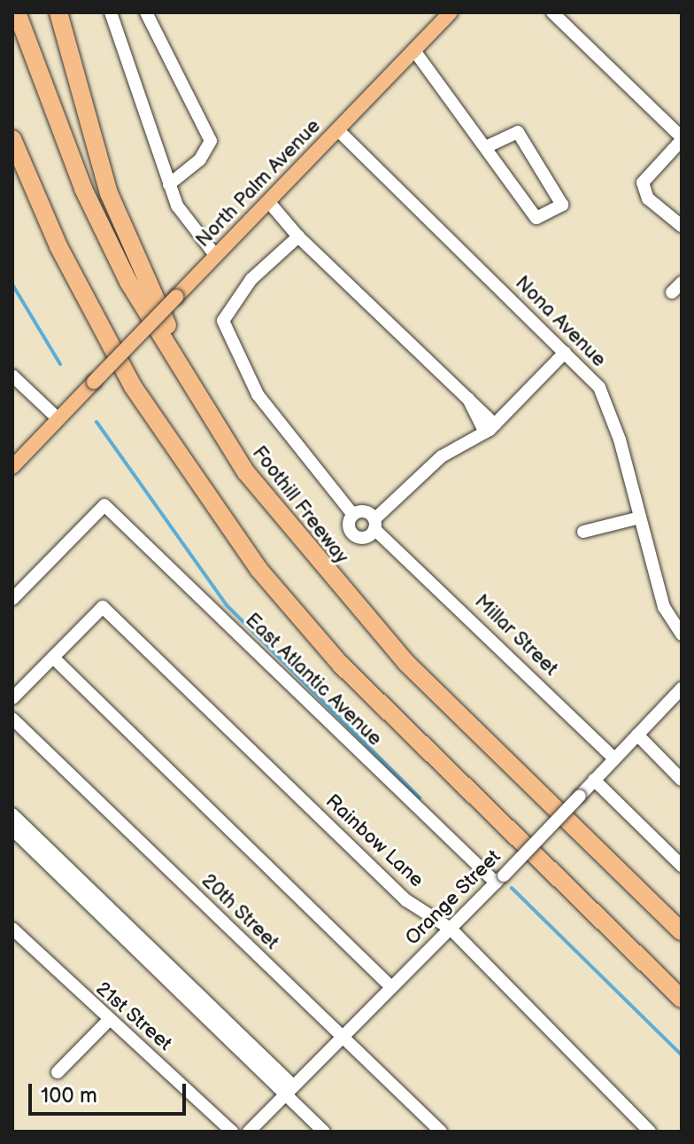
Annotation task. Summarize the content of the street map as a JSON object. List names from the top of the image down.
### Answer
{
  "streets": {
    "highway": ["Foothill Freeway"],
    "main road": ["North Palm Avenue"],
    "street": [
      "Nona Avenue",
      "Millar Street",
      "East Atlantic Avenue",
      "Rainbow Lane",
      "Orange Street",
      "20th Street",
      "21st Street"
    ]
  },
  "crossings": [
    ["North Palm Avenue", "Nona Avenue"],
    ["Millar Street", "Orange Street"],
    ["East Atlantic Avenue", "Orange Street"],
    ["Rainbow Lane", "Orange Street"],
    ["Orange Street", "20th Street"]
  ],
  "scale_bar": "100 m"
}
